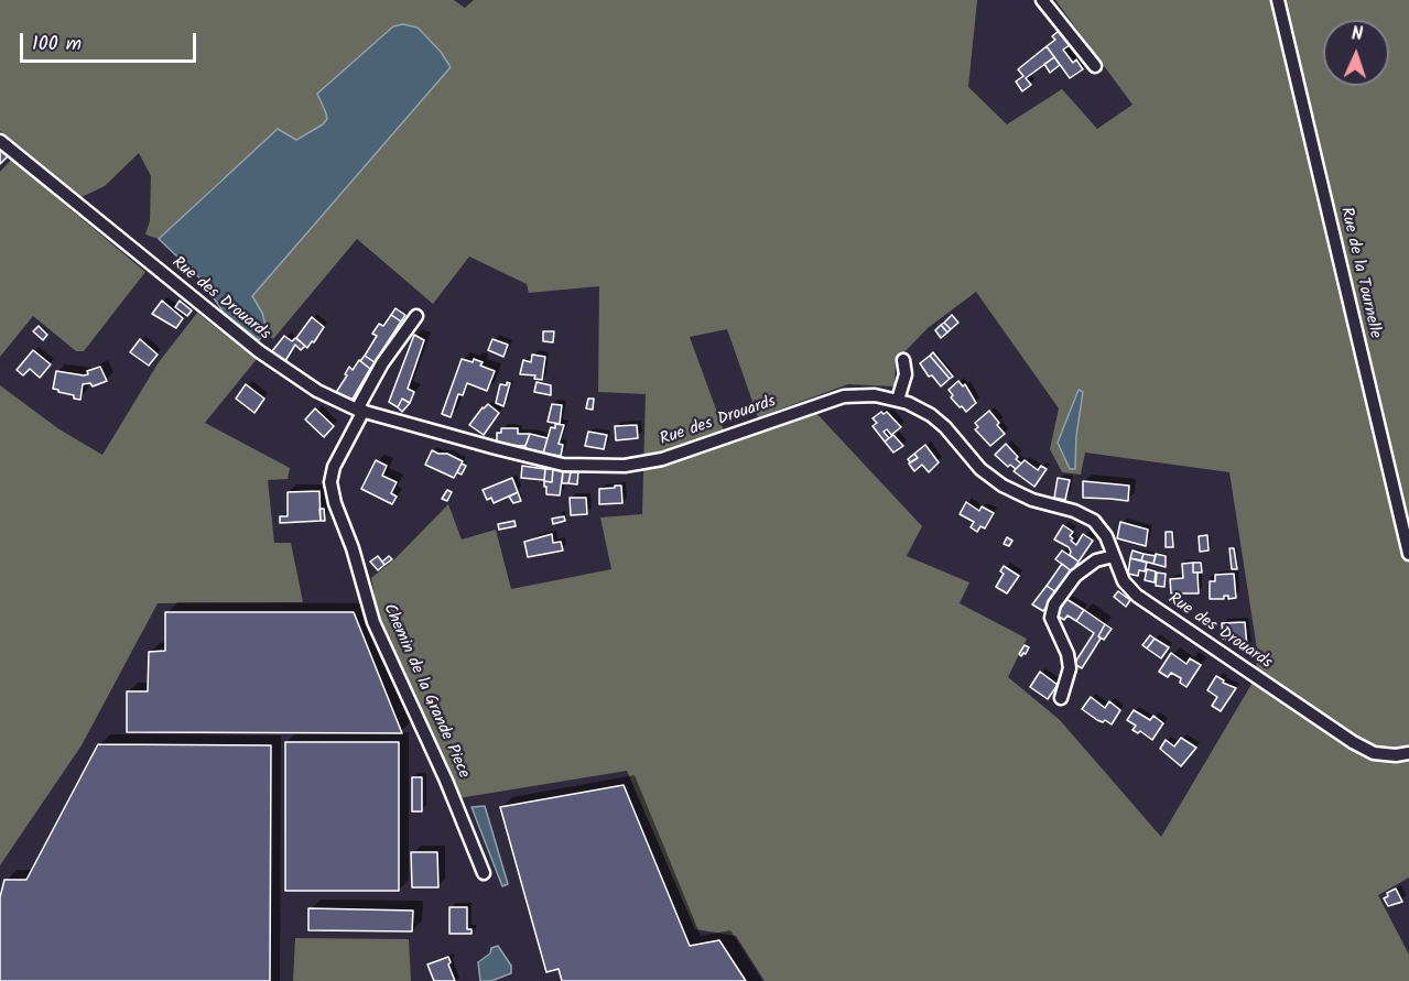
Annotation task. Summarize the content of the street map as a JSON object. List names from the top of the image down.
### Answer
{
  "streets": {
    "street": ["Rue de la Tournelle", "Rue des Drouards", "Chemin de la Grande Piece"]
  },
  "crossings": [
    ["Rue des Drouards", "Chemin de la Grande Piece"]
  ],
  "scale_bar": "100 m",
  "north": "top"
}
